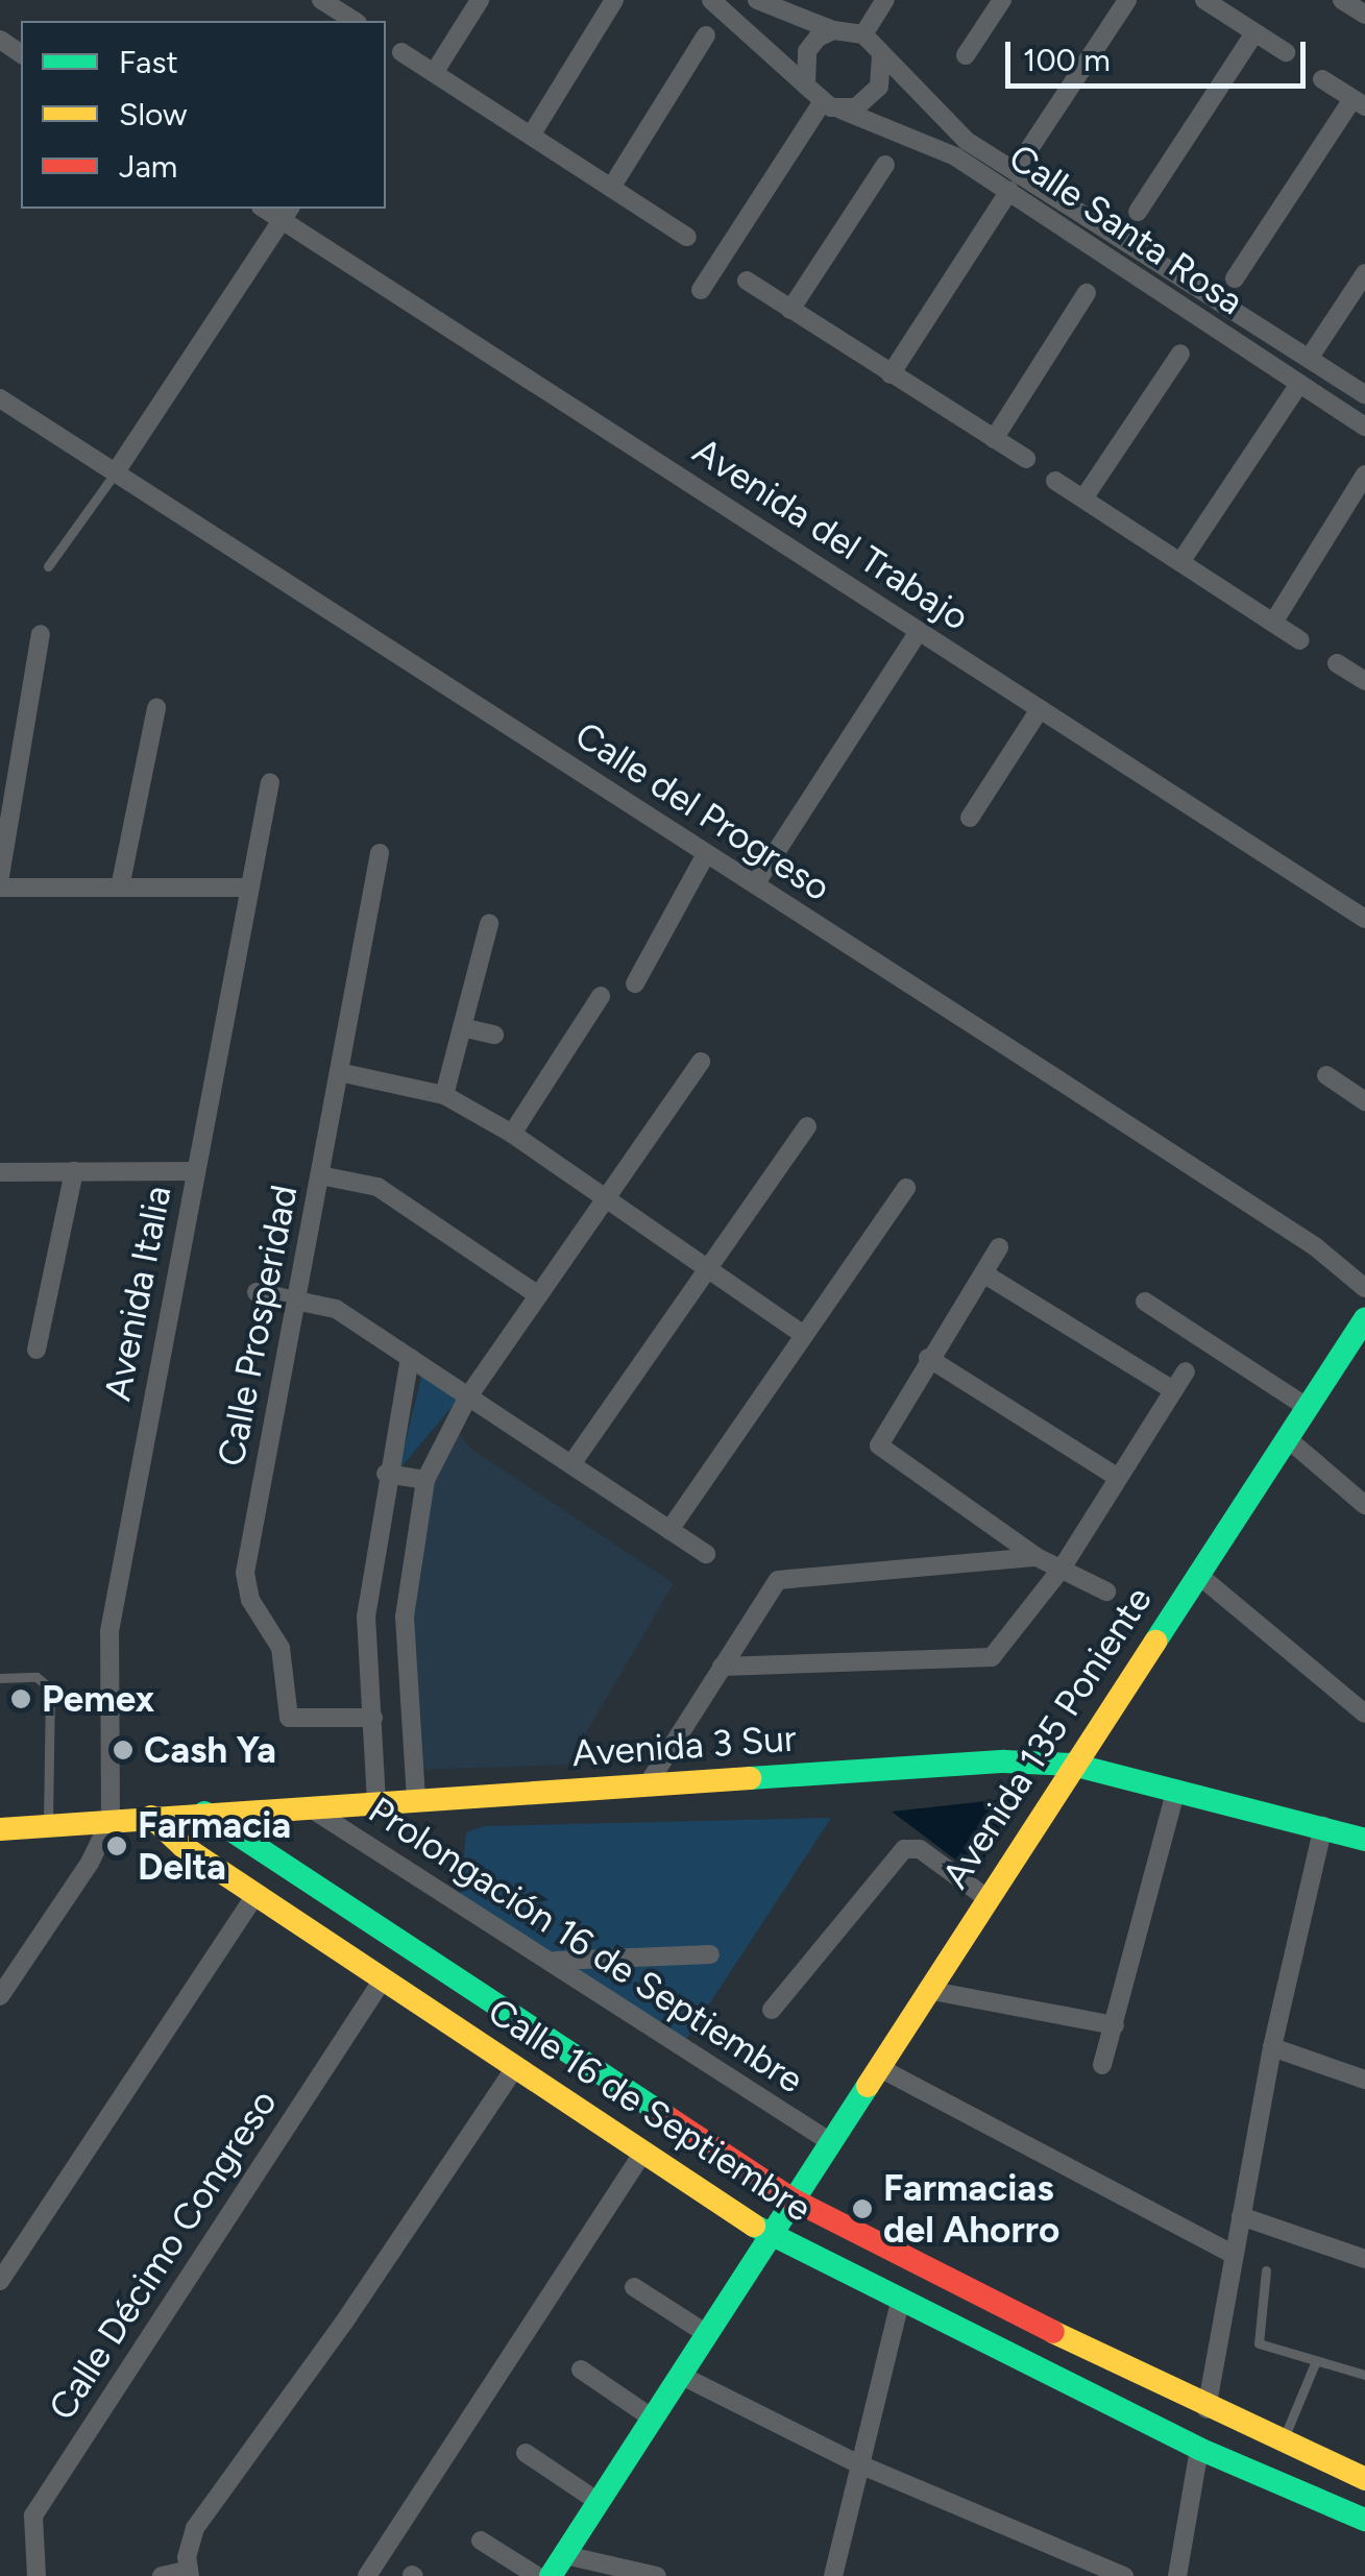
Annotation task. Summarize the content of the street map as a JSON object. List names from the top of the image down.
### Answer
{
  "streets": {
    "main road": ["Avenida 135 Poniente", "Avenida 3 Sur", "Calle 16 de Septiembre"],
    "street": [
      "Calle Santa Rosa",
      "Avenida del Trabajo",
      "Calle del Progreso",
      "Avenida Italia",
      "Calle Prosperidad",
      "Prolongación 16 de Septiembre",
      "Calle Décimo Congreso"
    ]
  },
  "crossings": [
    ["Avenida Italia", "Avenida 3 Sur"],
    ["Avenida 135 Poniente", "Avenida 3 Sur"],
    ["Avenida 135 Poniente", "Prolongación 16 de Septiembre"],
    ["Avenida 135 Poniente", "Calle 16 de Septiembre"],
    ["Avenida 3 Sur", "Prolongación 16 de Septiembre"],
    ["Avenida 3 Sur", "Calle 16 de Septiembre"],
    ["Calle 16 de Septiembre", "Calle Décimo Congreso"]
  ],
  "places": [
    "Pemex",
    "Cash Ya",
    "Farmacia Delta",
    "Farmacias del Ahorro"
  ],
  "legend": ["Fast", "Slow", "Jam"],
  "scale_bar": "100 m"
}
